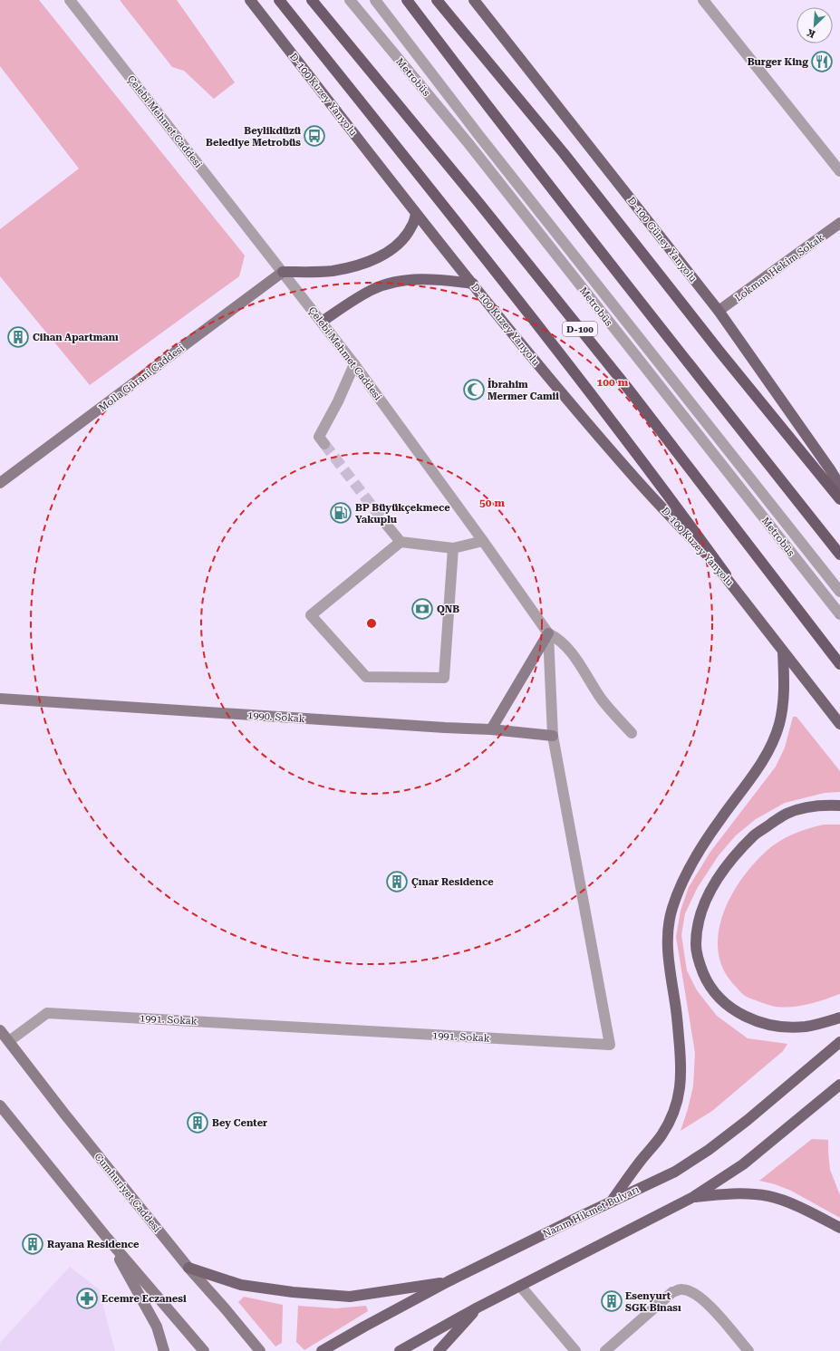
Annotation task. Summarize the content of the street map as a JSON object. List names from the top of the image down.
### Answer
{
  "streets": {
    "highway": ["D-100"],
    "main road": [
      "D-100 Kuzey Yanyolu",
      "D-100 Güney Yanyolu",
      "Lokman Hekim Sokak",
      "Molla Gürani Caddesi",
      "1990. Sokak",
      "Cumhuriyet Caddesi",
      "Nazım Hikmet Bulvarı"
    ],
    "street": ["Metrobüs", "Çelebi Mehmet Caddesi", "1991. Sokak"]
  },
  "crossings": [
    ["Çelebi Mehmet Caddesi", "Molla Gürani Caddesi"],
    ["D-100 Güney Yanyolu", "Lokman Hekim Sokak"],
    ["1990. Sokak", "1991. Sokak"],
    ["1991. Sokak", "Cumhuriyet Caddesi"]
  ],
  "places": {
    "restaurant": ["Burger King"],
    "bus stop": ["Beylikdüzü Belediye Metrobüs"],
    "building": [
      "Cihan Apartmanı",
      "Çınar Residence",
      "Bey Center",
      "Rayana Residence",
      "Esenyurt SGK Binası"
    ],
    "mosque": ["İbrahim Mermer Camii"],
    "fuel station": ["BP Büyükçekmece Yakuplu"],
    "bank": ["QNB"],
    "pharmacy": ["Ecemre Eczanesi"]
  },
  "north": "bottom left",
  "rings": ["100 m", "50 m"]
}
